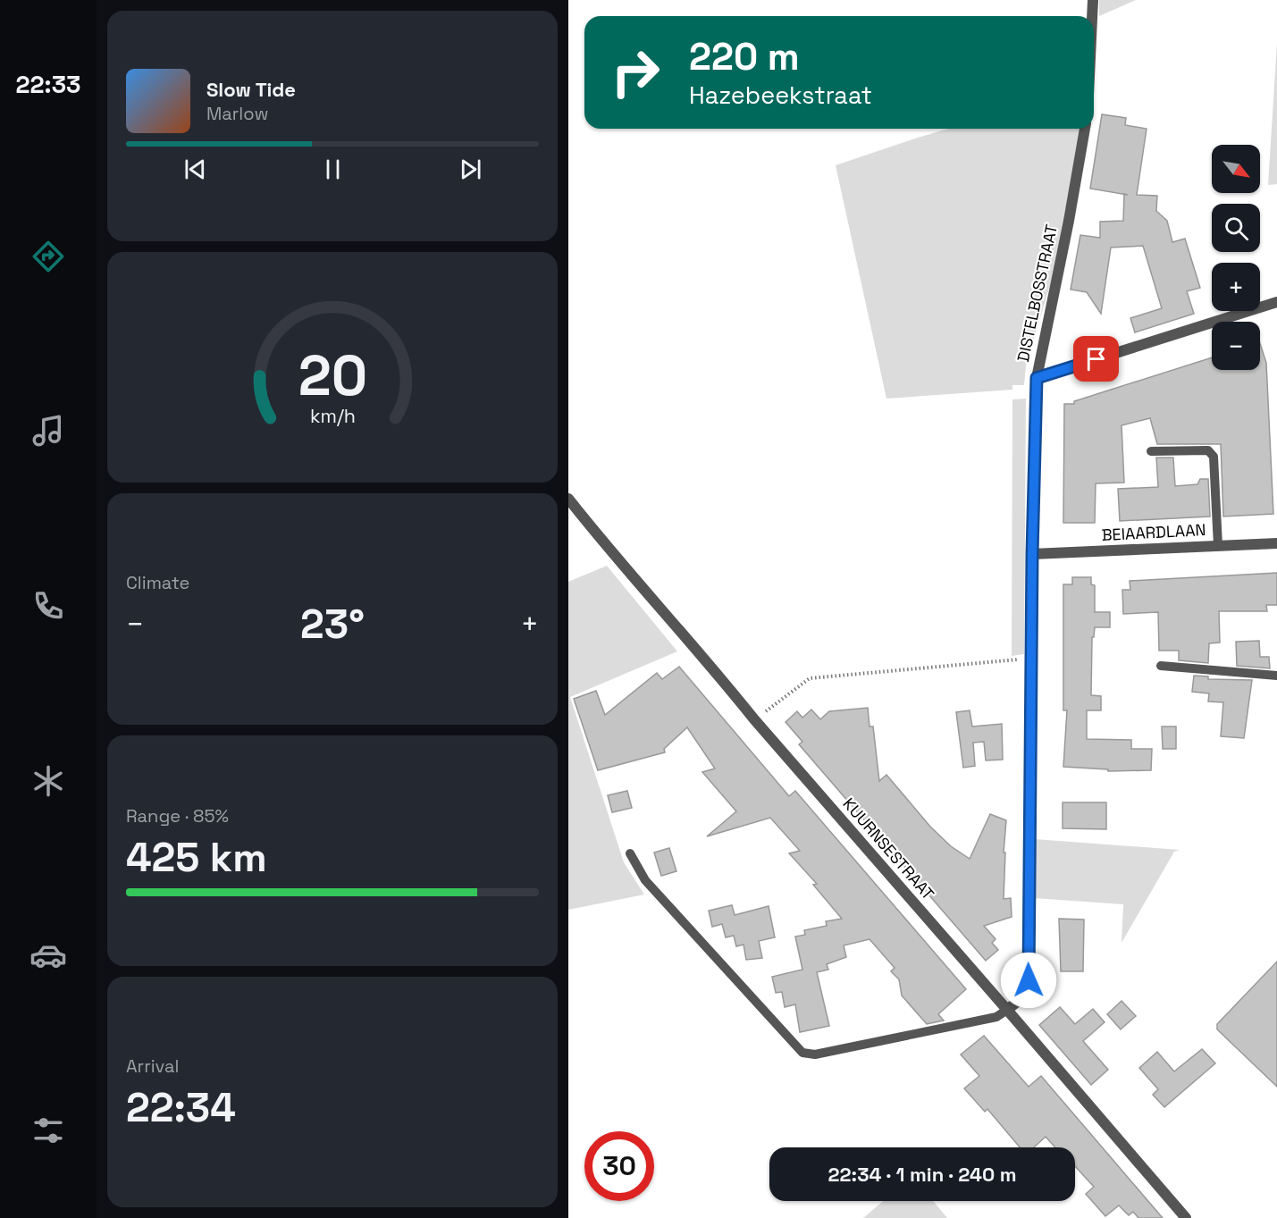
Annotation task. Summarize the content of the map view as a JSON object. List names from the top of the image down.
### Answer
{
  "streets": {
    "street": ["DISTELBOSSTRAAT", "BEIAARDLAAN", "KUURNSESTRAAT"]
  },
  "crossings": [
    ["DISTELBOSSTRAAT", "BEIAARDLAAN"],
    ["DISTELBOSSTRAAT", "KUURNSESTRAAT"]
  ],
  "north": "bottom right",
  "page": {
    "tabs": "22:33",
    "turn": ["220 m", "Hazebeekstraat"],
    "song": ["Slow Tide", "Marlow"],
    "map_buttons": ["+", "−"],
    "tile": [
      "Climate",
      ["Range · 85%", "425 km"],
      ["Arrival", "22:34"]
    ],
    "heat": ["−", "23°", "+"],
    "limit": "30",
    "trip": "22:34 · 1 min · 240 m",
    "gauge": ["20", "km/h"]
  }
}
